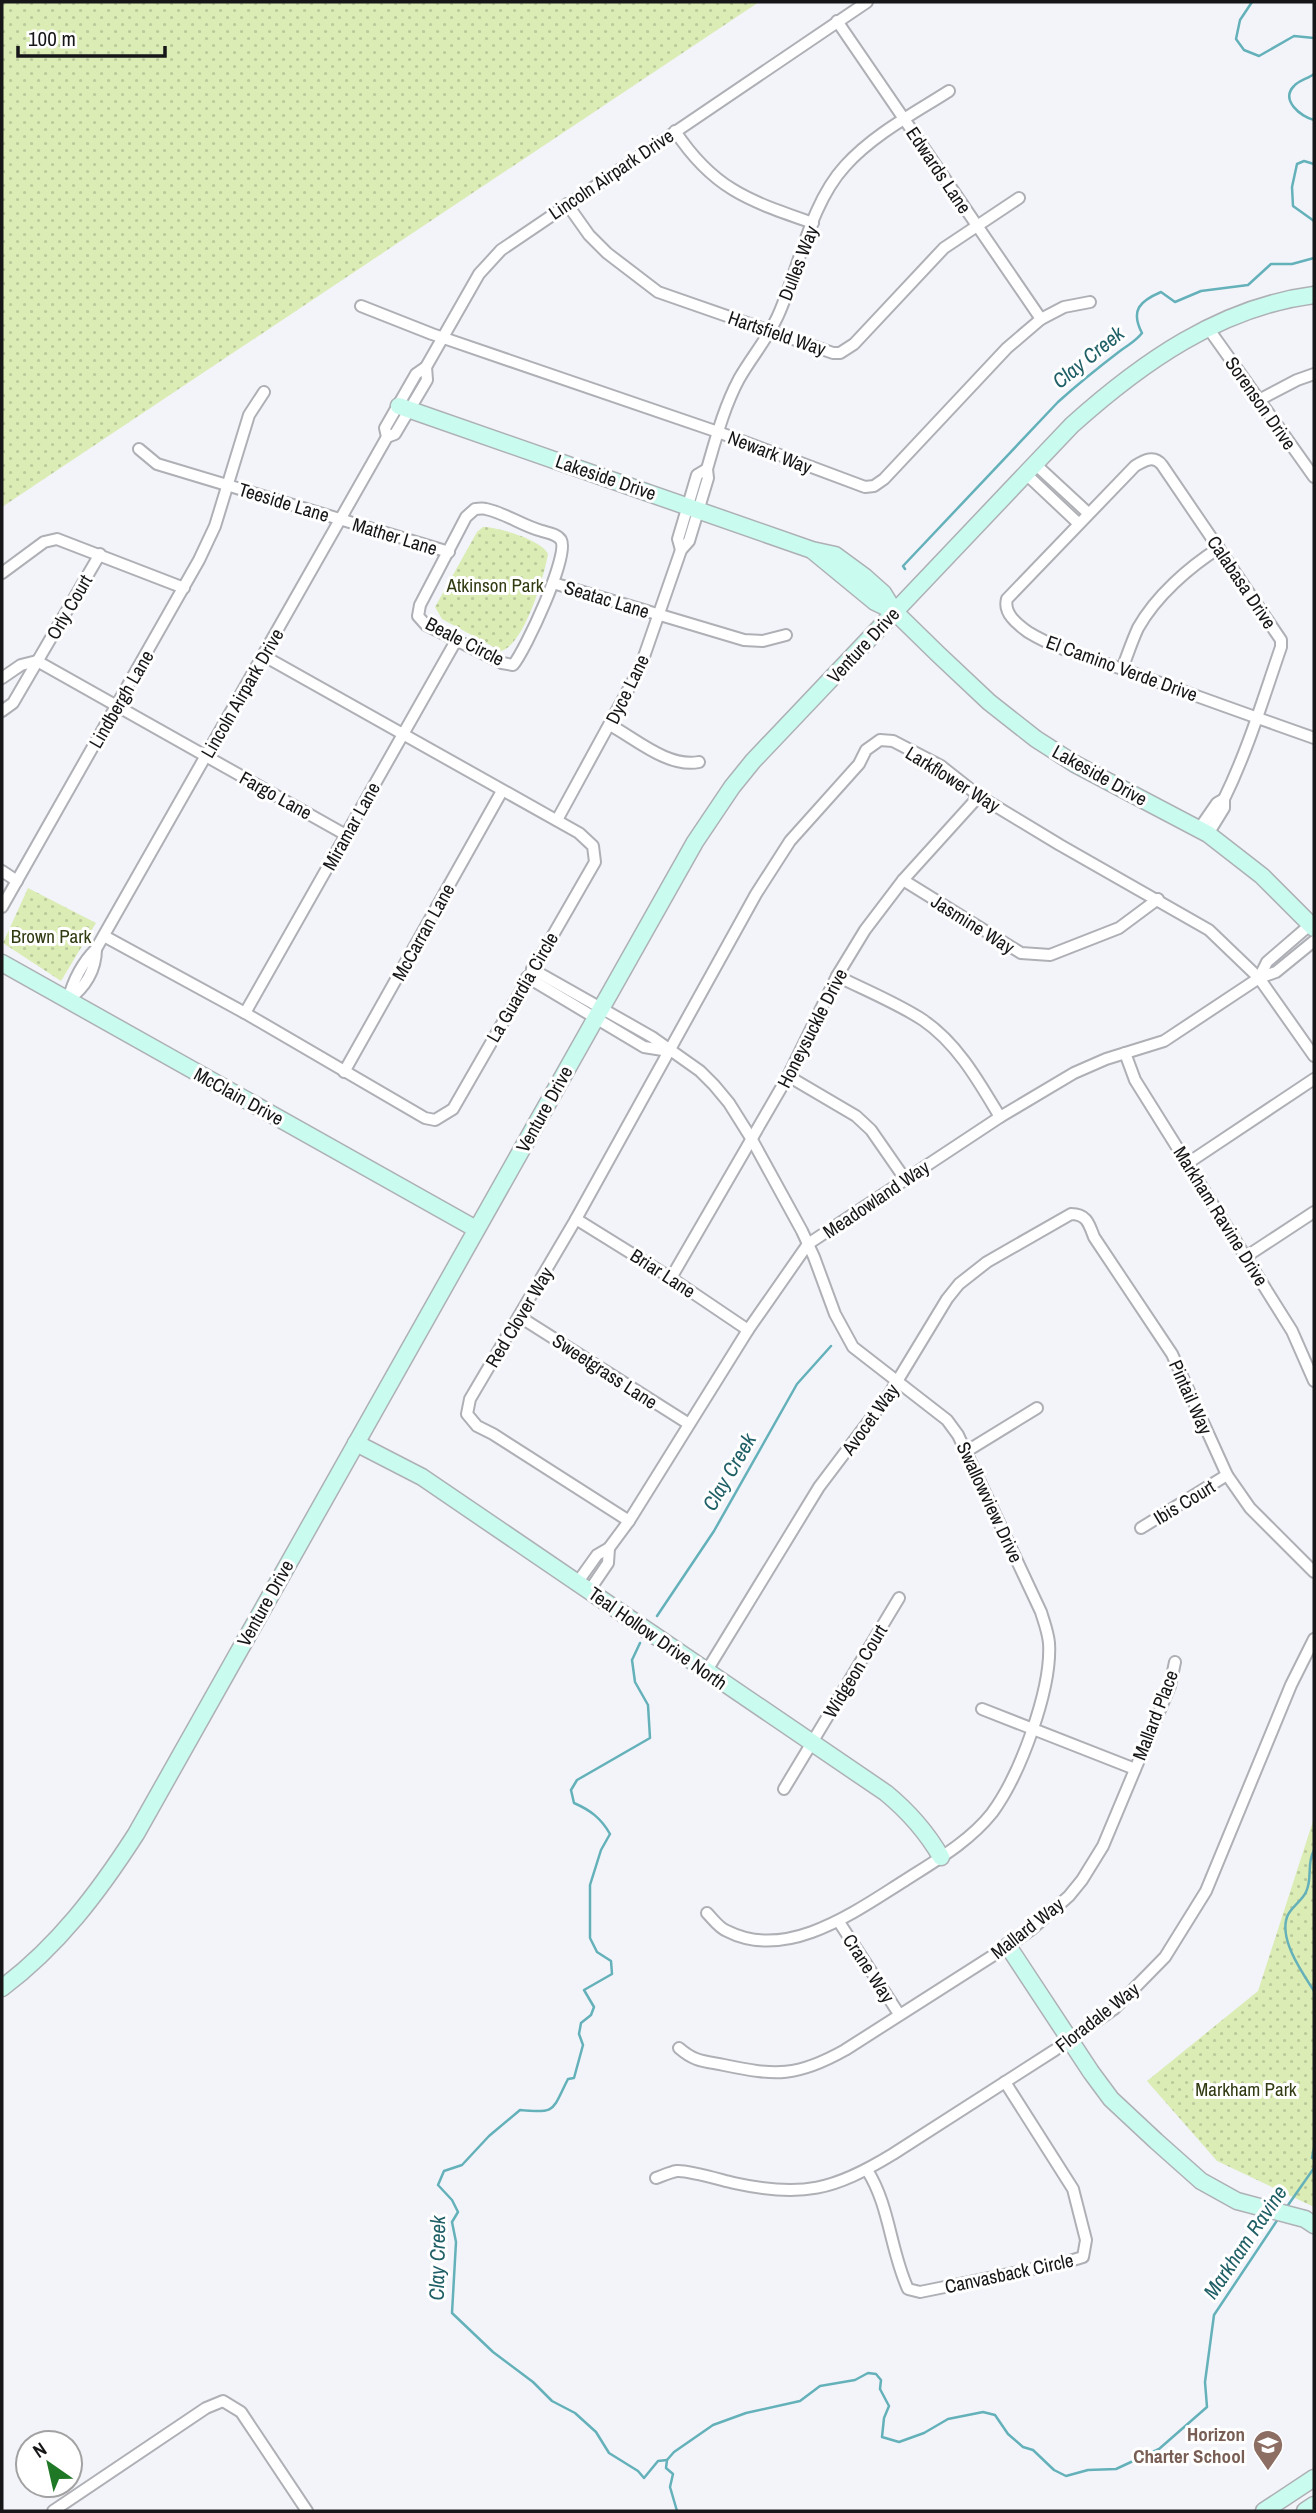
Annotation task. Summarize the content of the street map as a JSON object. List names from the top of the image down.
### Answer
{
  "streets": {
    "street": [
      "Edwards Lane",
      "Lincoln Airpark Drive",
      "Dulles Way",
      "Hartsfield Way",
      "Sorenson Drive",
      "Newark Way",
      "Lakeside Drive",
      "Teeside Lane",
      "Mather Lane",
      "Calabasa Drive",
      "Seatac Lane",
      "Orly Court",
      "Beale Circle",
      "Venture Drive",
      "El Camino Verde Drive",
      "Dyce Lane",
      "Lindbergh Lane",
      "Larkflower Way",
      "Fargo Lane",
      "Miramar Lane",
      "Jasmine Way",
      "McCarran Lane",
      "La Guardia Circle",
      "Honeysuckle Drive",
      "McClain Drive",
      "Meadowland Way",
      "Markham Ravine Drive",
      "Briar Lane",
      "Red Clover Way",
      "Sweetgrass Lane",
      "Pintail Way",
      "Avocet Way",
      "Swallowview Drive",
      "Ibis Court",
      "Teal Hollow Drive North",
      "Widgeon Court",
      "Mallard Place",
      "Mallard Way",
      "Crane Way",
      "Floradale Way",
      "Canvasback Circle"
    ]
  },
  "crossings": [
    ["Edwards Lane", "Lincoln Airpark Drive"],
    ["Edwards Lane", "Dulles Way"],
    ["Edwards Lane", "Hartsfield Way"],
    ["Edwards Lane", "Newark Way"],
    ["Lincoln Airpark Drive", "Hartsfield Way"],
    ["Lincoln Airpark Drive", "Newark Way"],
    ["Lincoln Airpark Drive", "Lakeside Drive"],
    ["Lincoln Airpark Drive", "Teeside Lane"],
    ["Lincoln Airpark Drive", "Mather Lane"],
    ["Lincoln Airpark Drive", "Fargo Lane"],
    ["Lincoln Airpark Drive", "La Guardia Circle"],
    ["Lincoln Airpark Drive", "McClain Drive"],
    ["Dulles Way", "Hartsfield Way"],
    ["Dulles Way", "Newark Way"],
    ["Dulles Way", "Lakeside Drive"],
    ["Dulles Way", "Dyce Lane"],
    ["Sorenson Drive", "Venture Drive"],
    ["Lakeside Drive", "Calabasa Drive"],
    ["Lakeside Drive", "Venture Drive"],
    ["Lakeside Drive", "Dyce Lane"],
    ["Lakeside Drive", "Meadowland Way"],
    ["Teeside Lane", "Mather Lane"],
    ["Teeside Lane", "Lindbergh Lane"],
    ["Mather Lane", "Beale Circle"],
    ["Calabasa Drive", "El Camino Verde Drive"],
    ["Seatac Lane", "Beale Circle"],
    ["Seatac Lane", "Dyce Lane"],
    ["Orly Court", "Fargo Lane"],
    ["Beale Circle", "Miramar Lane"],
    ["Venture Drive", "McClain Drive"],
    ["Venture Drive", "Swallowview Drive"],
    ["Venture Drive", "Teal Hollow Drive North"],
    ["Dyce Lane", "La Guardia Circle"],
    ["Lindbergh Lane", "Fargo Lane"],
    ["Larkflower Way", "Jasmine Way"],
    ["Larkflower Way", "Honeysuckle Drive"],
    ["Larkflower Way", "Meadowland Way"],
    ["Larkflower Way", "Red Clover Way"],
    ["Larkflower Way", "Swallowview Drive"],
    ["Fargo Lane", "Miramar Lane"],
    ["Miramar Lane", "La Guardia Circle"],
    ["Jasmine Way", "Honeysuckle Drive"],
    ["McCarran Lane", "La Guardia Circle"],
    ["La Guardia Circle", "Swallowview Drive"],
    ["Honeysuckle Drive", "Briar Lane"],
    ["Honeysuckle Drive", "Swallowview Drive"],
    ["Meadowland Way", "Markham Ravine Drive"],
    ["Meadowland Way", "Briar Lane"],
    ["Meadowland Way", "Red Clover Way"],
    ["Meadowland Way", "Sweetgrass Lane"],
    ["Meadowland Way", "Swallowview Drive"],
    ["Meadowland Way", "Teal Hollow Drive North"],
    ["Briar Lane", "Red Clover Way"],
    ["Red Clover Way", "Sweetgrass Lane"],
    ["Red Clover Way", "Swallowview Drive"],
    ["Pintail Way", "Avocet Way"],
    ["Pintail Way", "Ibis Court"],
    ["Avocet Way", "Swallowview Drive"],
    ["Avocet Way", "Teal Hollow Drive North"],
    ["Swallowview Drive", "Teal Hollow Drive North"],
    ["Swallowview Drive", "Crane Way"],
    ["Teal Hollow Drive North", "Widgeon Court"],
    ["Mallard Place", "Mallard Way"],
    ["Mallard Way", "Crane Way"],
    ["Floradale Way", "Canvasback Circle"]
  ],
  "water": ["Clay Creek", "Markham Ravine"],
  "parks": ["Atkinson Park", "Brown Park", "Markham Park"],
  "places": {
    "school or university": ["Horizon Charter School"]
  },
  "scale_bar": "100 m",
  "north": "top left"
}
